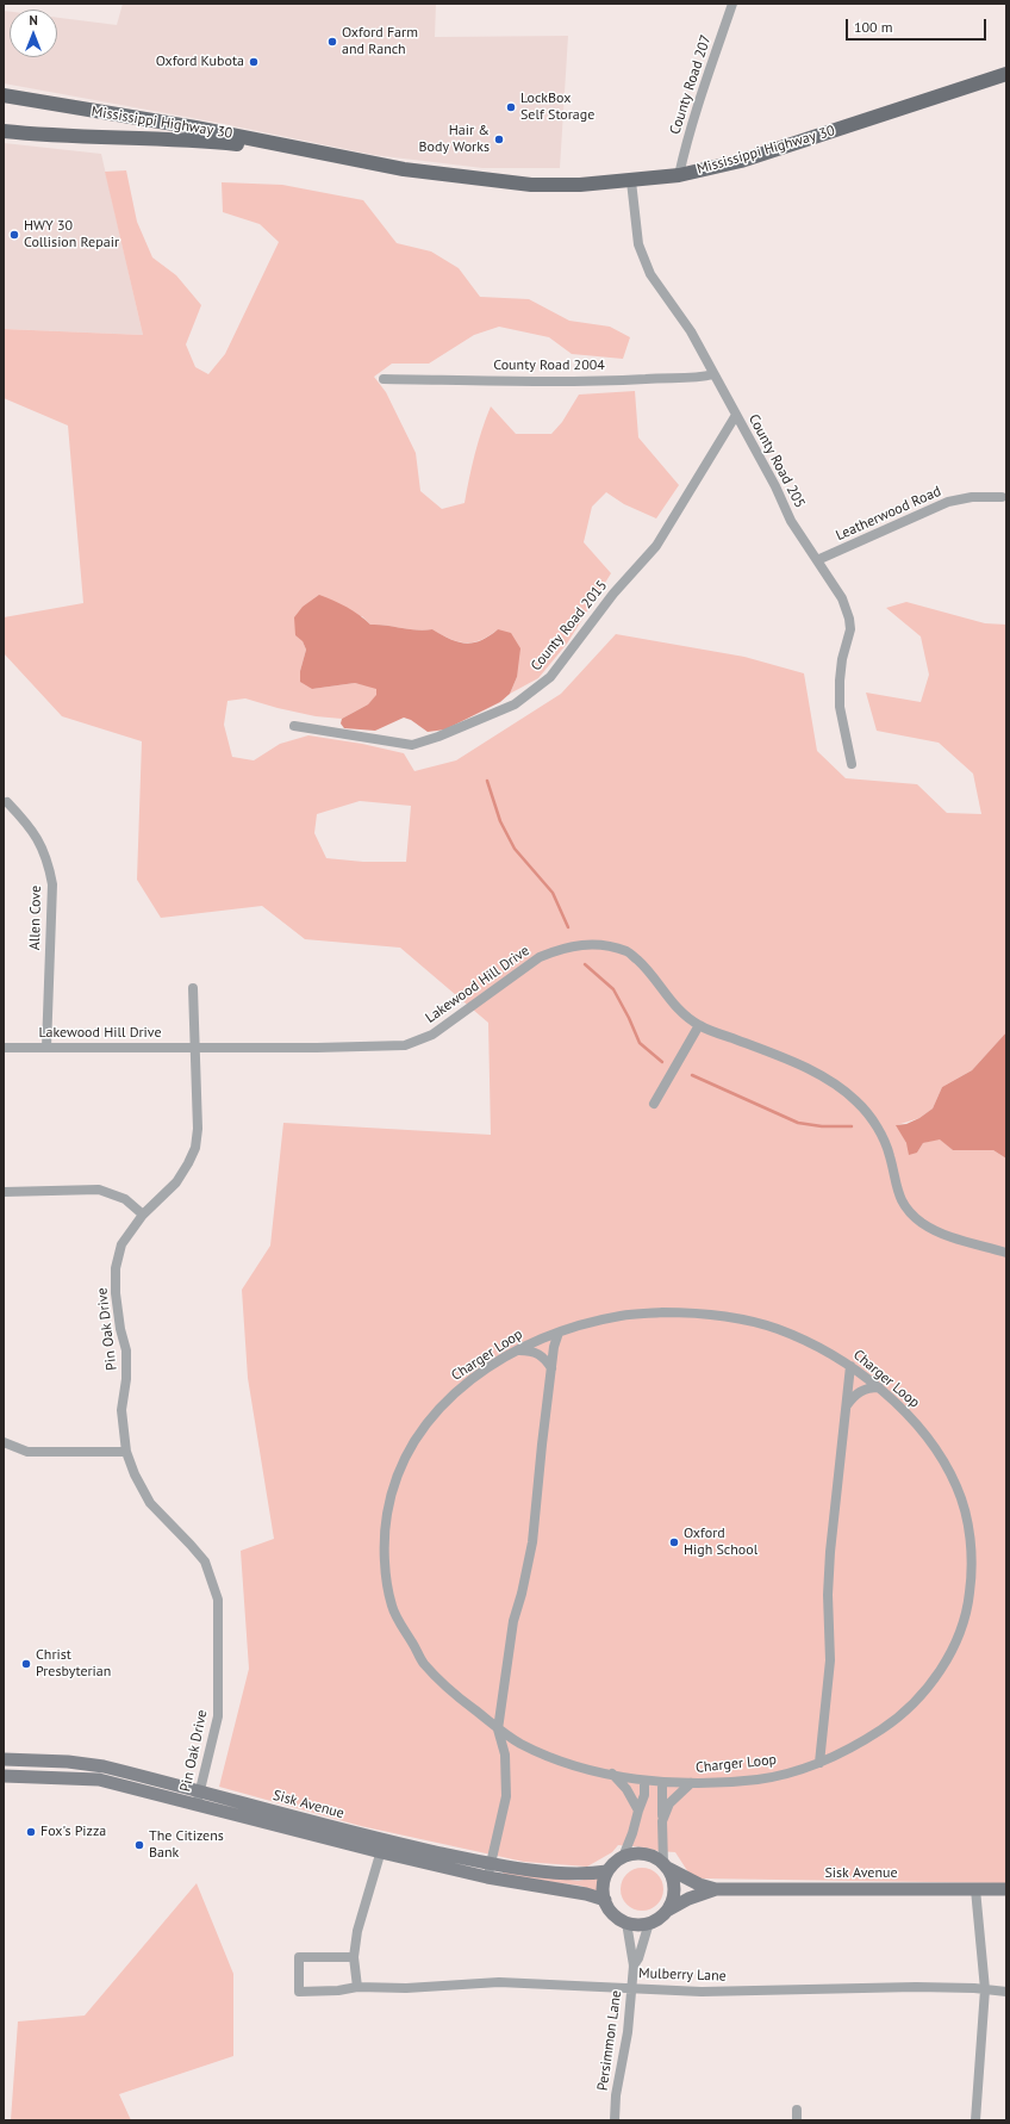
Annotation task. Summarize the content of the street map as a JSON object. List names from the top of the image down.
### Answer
{
  "streets": {
    "main road": ["Mississippi Highway 30"],
    "street": [
      "County Road 207",
      "County Road 2004",
      "County Road 205",
      "Leatherwood Road",
      "County Road 2015",
      "Allen Cove",
      "Lakewood Hill Drive",
      "Pin Oak Drive",
      "Charger Loop",
      "Sisk Avenue",
      "Mulberry Lane",
      "Persimmon Lane"
    ]
  },
  "crossings": [
    ["County Road 207", "Mississippi Highway 30"],
    ["Mississippi Highway 30", "County Road 205"],
    ["County Road 2004", "County Road 205"],
    ["County Road 205", "Leatherwood Road"],
    ["County Road 205", "County Road 2015"],
    ["Allen Cove", "Lakewood Hill Drive"],
    ["Lakewood Hill Drive", "Pin Oak Drive"],
    ["Pin Oak Drive", "Sisk Avenue"],
    ["Sisk Avenue", "Persimmon Lane"],
    ["Mulberry Lane", "Persimmon Lane"]
  ],
  "places": [
    "Oxford Farm and Ranch",
    "Oxford Kubota",
    "LockBox Self Storage",
    "Hair & Body Works",
    "HWY 30 Collision Repair",
    "Oxford High School",
    "Christ Presbyterian",
    "Fox's Pizza",
    "The Citizens Bank"
  ],
  "scale_bar": "100 m",
  "north": "top"
}
